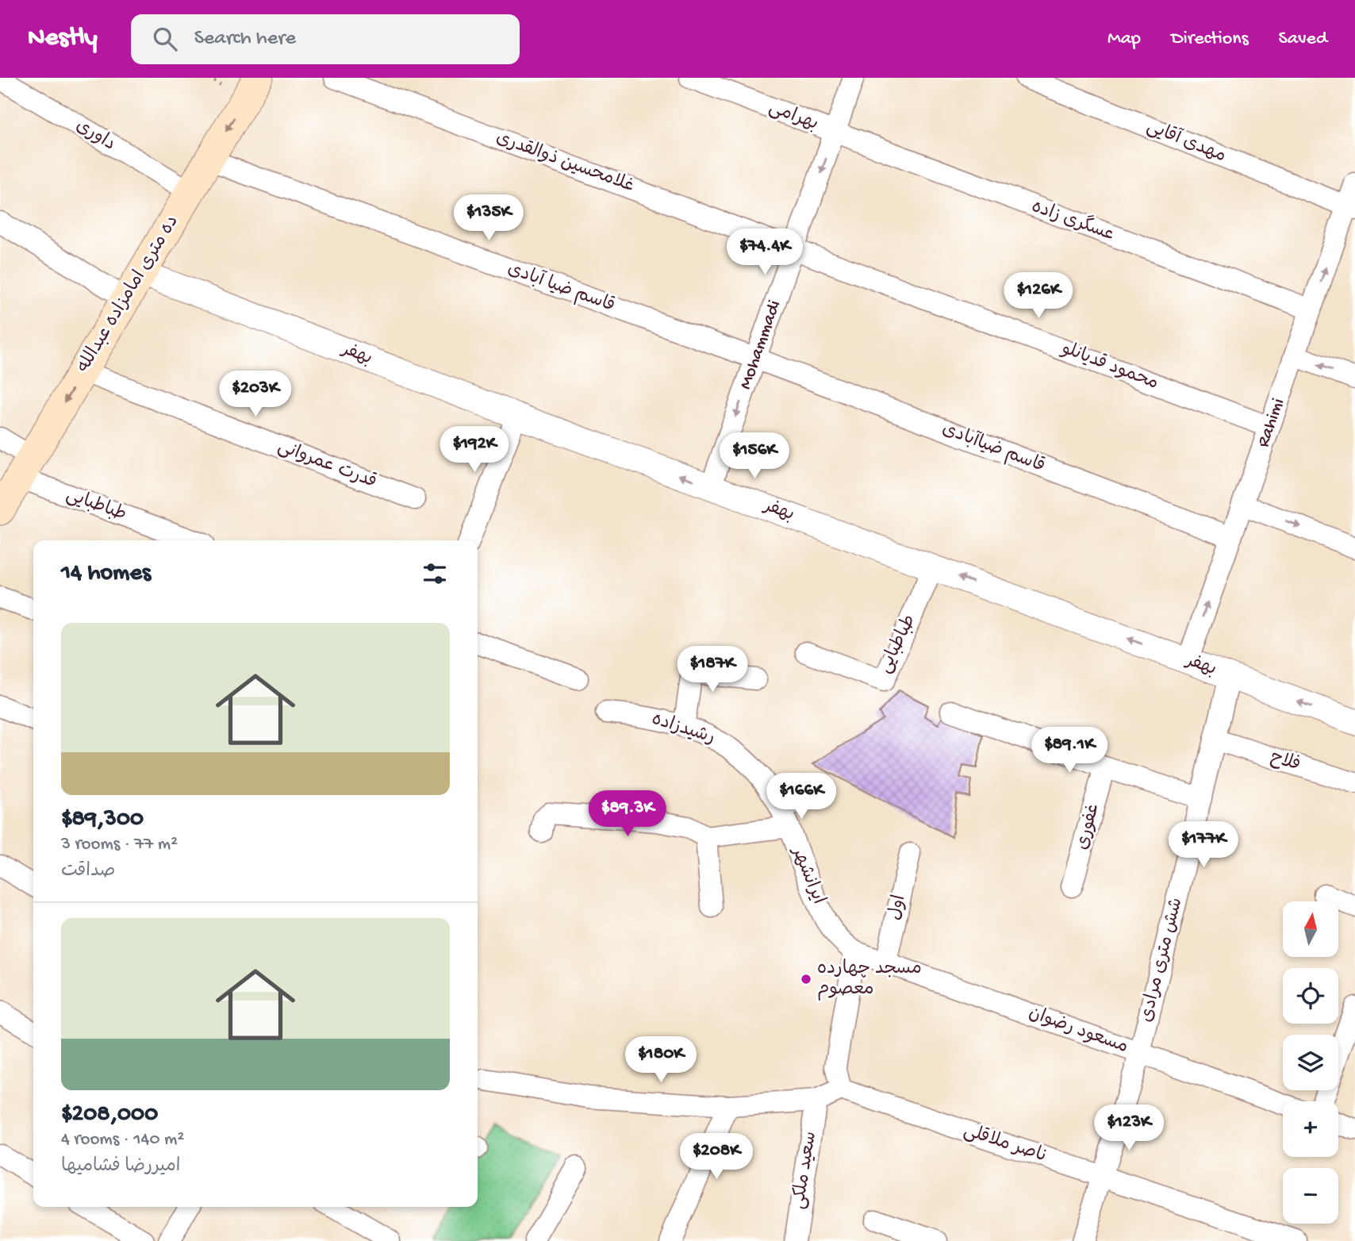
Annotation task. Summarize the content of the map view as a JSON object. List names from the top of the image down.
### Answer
{
  "streets": {
    "main road": ["ده متری امامزاده عبدالله"],
    "street": [
      "بهرامی",
      "داوری",
      "مهدی آقایی",
      "غلامحسین ذوالقدری",
      "عسگری زاده",
      "قاسم ضیا آبادی",
      "Mohammadi",
      "بهفر",
      "محمود قدیانلو",
      "Rahimi",
      "قاسم ضیاآبادی",
      "قدرت عمروانی",
      "طباطبایی",
      "رشیدزاده",
      "فلاح",
      "غفوری",
      "ایرانشهر",
      "اول",
      "شش متری مرادی",
      "مسعود رضوان",
      "ناصر ملاقلی",
      "سعید ملکی"
    ]
  },
  "crossings": [
    ["بهرامی", "عسگری زاده"],
    ["بهرامی", "Mohammadi"],
    ["داوری", "ده متری امامزاده عبدالله"],
    ["مهدی آقایی", "Rahimi"],
    ["غلامحسین ذوالقدری", "Mohammadi"],
    ["غلامحسین ذوالقدری", "محمود قدیانلو"],
    ["عسگری زاده", "Mohammadi"],
    ["عسگری زاده", "Rahimi"],
    ["قاسم ضیا آبادی", "ده متری امامزاده عبدالله"],
    ["قاسم ضیا آبادی", "Mohammadi"],
    ["قاسم ضیا آبادی", "قاسم ضیاآبادی"],
    ["ده متری امامزاده عبدالله", "بهفر"],
    ["ده متری امامزاده عبدالله", "قدرت عمروانی"],
    ["ده متری امامزاده عبدالله", "طباطبایی"],
    ["Mohammadi", "بهفر"],
    ["Mohammadi", "محمود قدیانلو"],
    ["Mohammadi", "قاسم ضیاآبادی"],
    ["بهفر", "Rahimi"],
    ["بهفر", "طباطبایی"],
    ["بهفر", "شش متری مرادی"],
    ["محمود قدیانلو", "Rahimi"],
    ["Rahimi", "قاسم ضیاآبادی"],
    ["رشیدزاده", "ایرانشهر"],
    ["فلاح", "شش متری مرادی"],
    ["ایرانشهر", "مسعود رضوان"],
    ["اول", "مسعود رضوان"],
    ["شش متری مرادی", "مسعود رضوان"],
    ["شش متری مرادی", "ناصر ملاقلی"]
  ],
  "one_way": ["ده متری امامزاده عبدالله", "Mohammadi", "Rahimi"],
  "places": ["مسجد چهارده معصوم"],
  "north": "top",
  "page": {
    "header": "Nestly",
    "search": "Search here",
    "nav": ["Map", "Directions", "Saved"],
    "price": [
      "$135K",
      "$74.4K",
      "$126K",
      "$203K",
      "$192K",
      "$156K",
      "$187K",
      "$89.1K",
      "$166K",
      "$89.3K",
      "$177K",
      "$180K",
      "$123K",
      "$208K"
    ],
    "heading": "14 homes",
    "list": [
      {
        "name": "$89,300",
        "note": "3 rooms · 77 m² · صداقت"
      },
      {
        "name": "$208,000",
        "note": "4 rooms · 140 m² · امیررضا فشامیها"
      }
    ],
    "map_buttons": ["+", "−"]
  }
}
